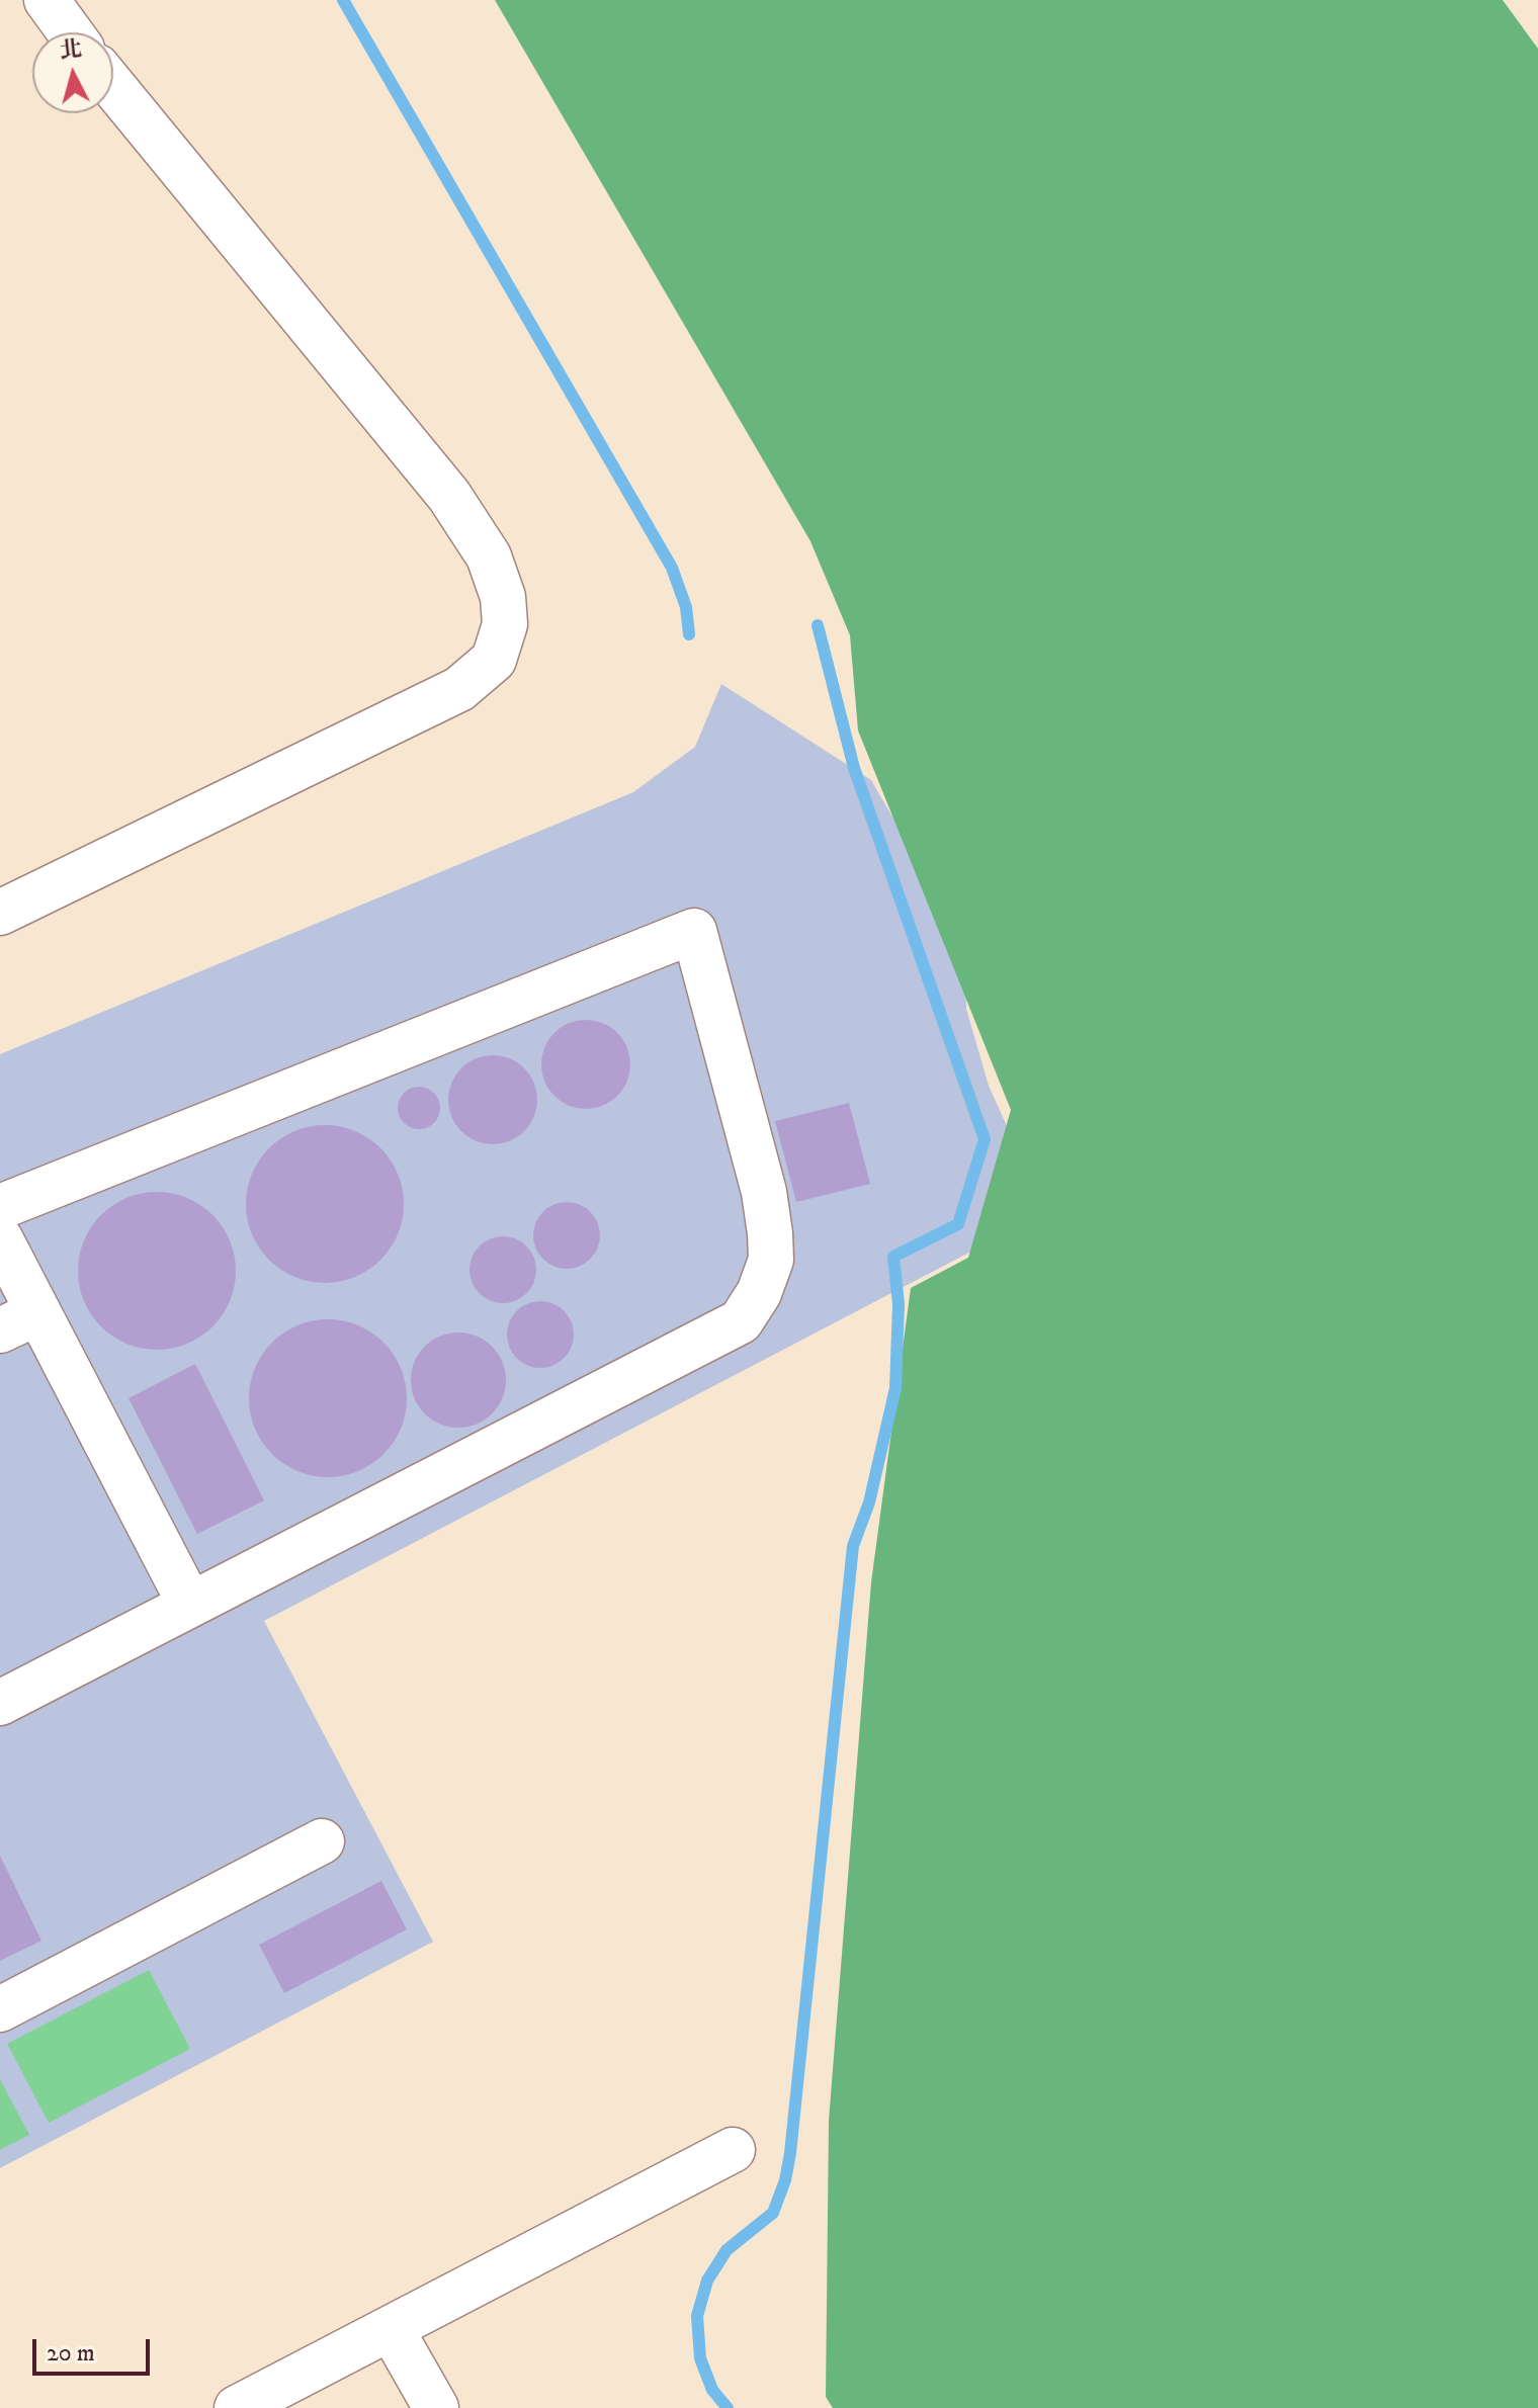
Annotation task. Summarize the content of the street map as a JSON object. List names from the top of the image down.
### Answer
{
  "scale_bar": "20 m",
  "north": "top"
}
